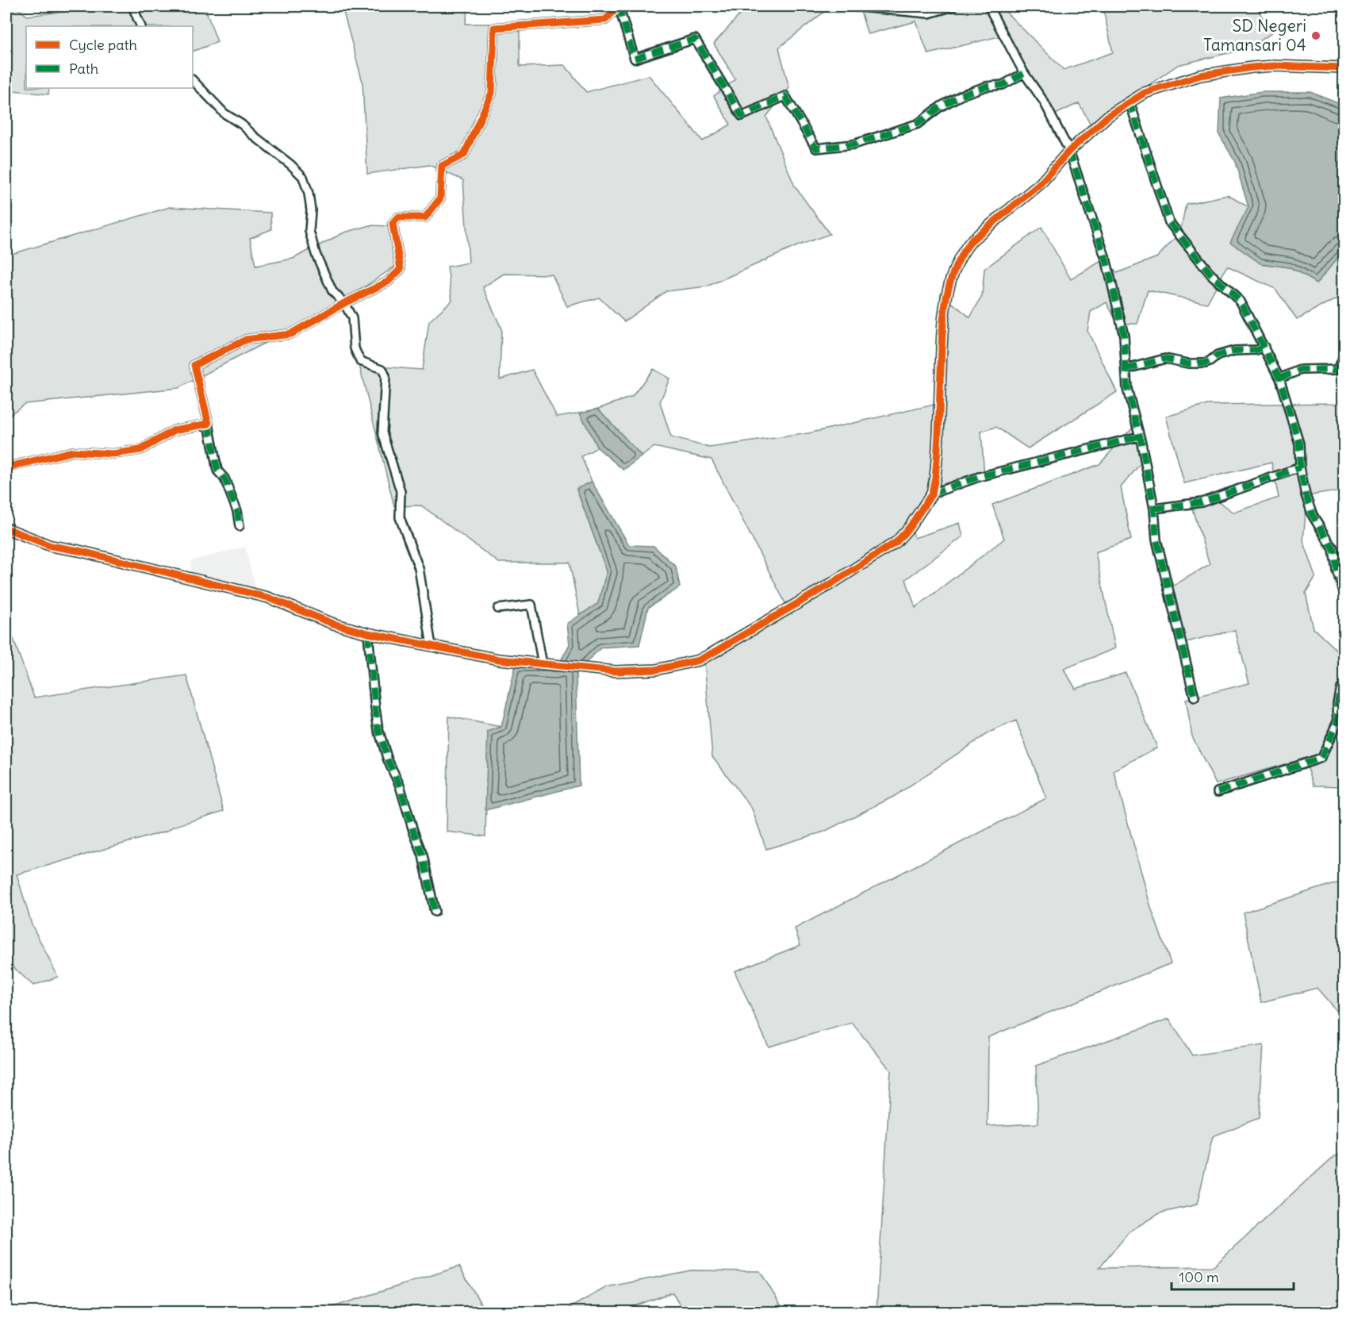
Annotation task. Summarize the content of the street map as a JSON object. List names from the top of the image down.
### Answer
{
  "places": ["SD Negeri Tamansari 04"],
  "legend": ["Cycle path", "Path"],
  "scale_bar": "100 m"
}
